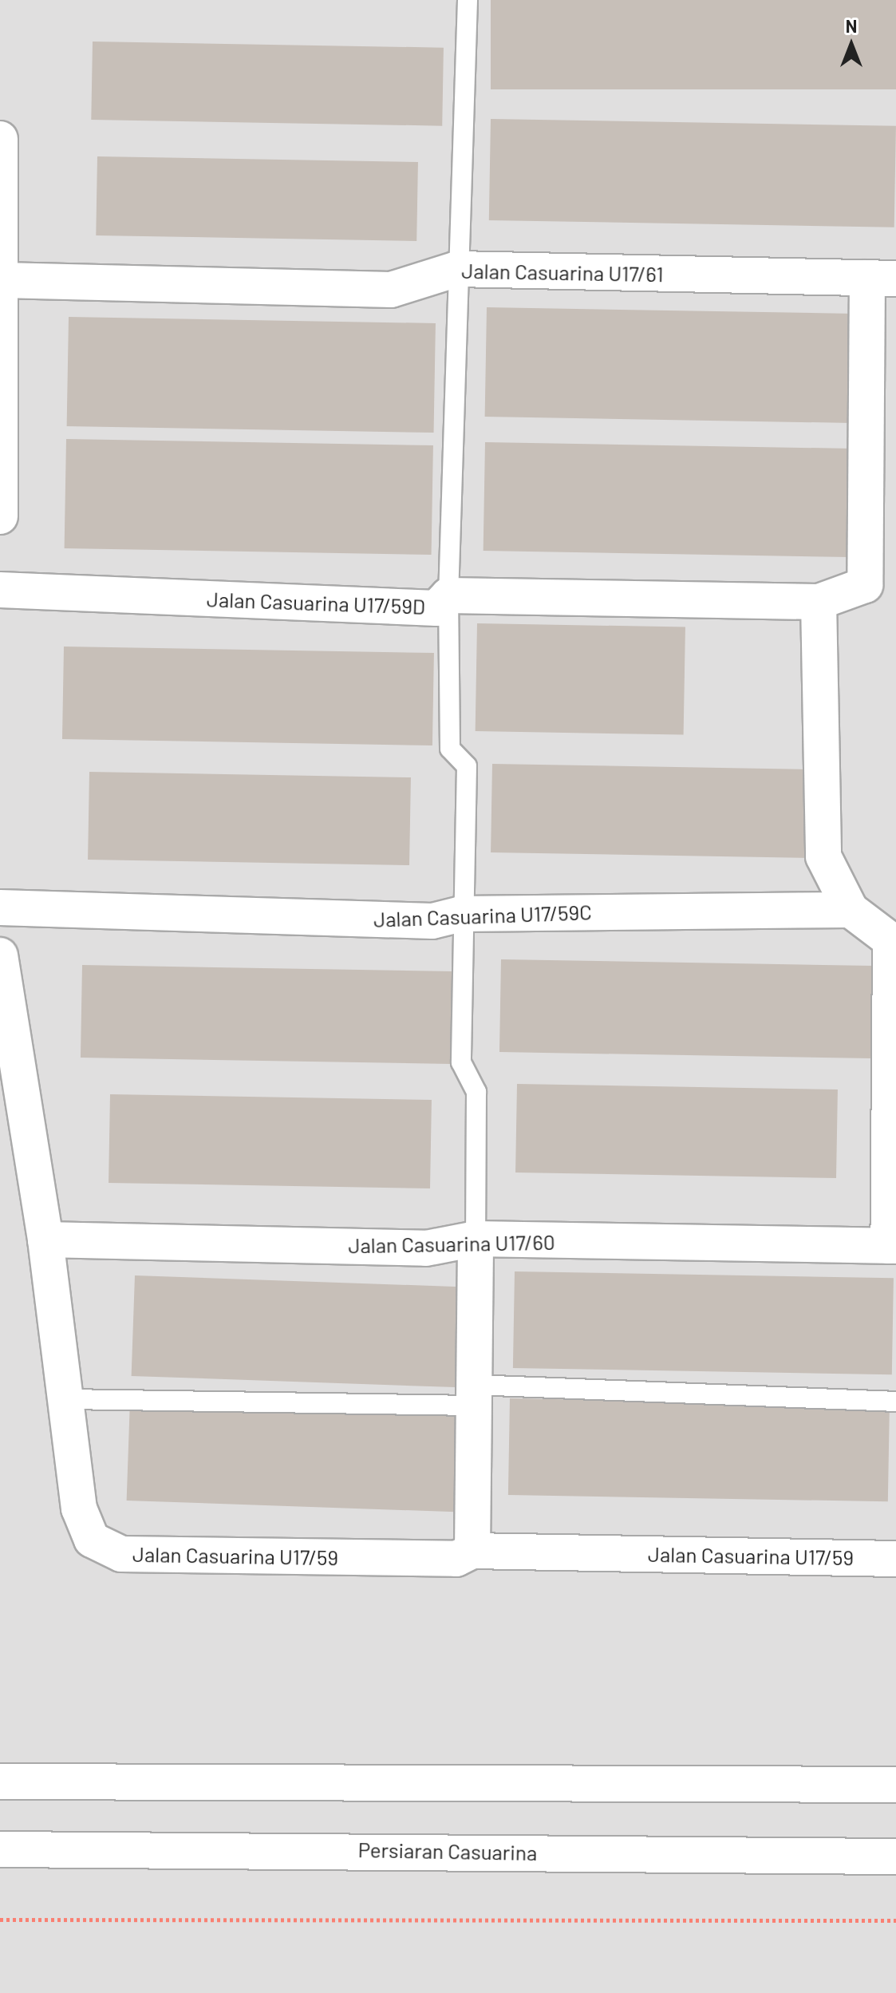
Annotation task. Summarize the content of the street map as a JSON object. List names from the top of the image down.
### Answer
{
  "streets": {
    "street": [
      "Jalan Casuarina U17/61",
      "Jalan Casuarina U17/59D",
      "Jalan Casuarina U17/59C",
      "Jalan Casuarina U17/60",
      "Jalan Casuarina U17/59",
      "Persiaran Casuarina"
    ]
  },
  "crossings": [
    ["Jalan Casuarina U17/60", "Jalan Casuarina U17/59"]
  ],
  "north": "top"
}
